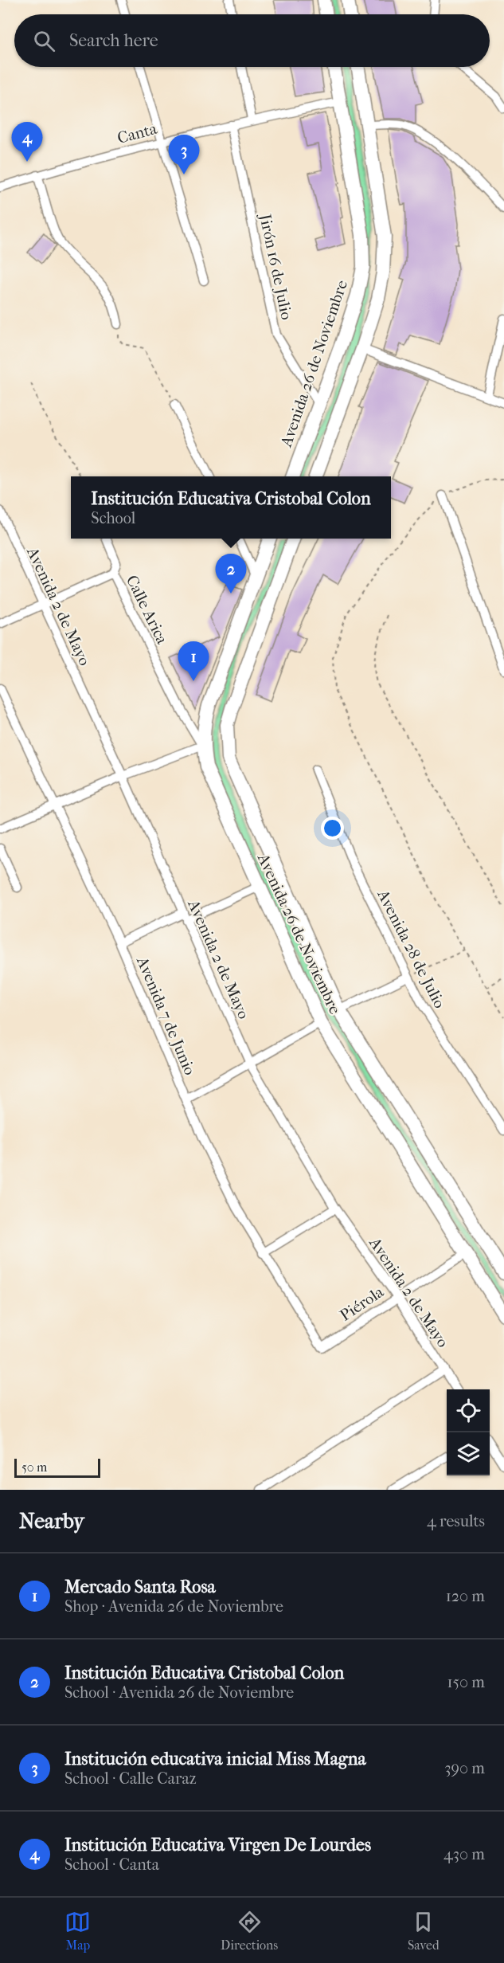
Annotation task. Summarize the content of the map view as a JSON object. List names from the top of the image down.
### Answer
{
  "streets": {
    "main road": ["Avenida 26 de Noviembre"],
    "street": [
      "Canta",
      "Jirón 16 de Julio",
      "Avenida 2 de Mayo",
      "Calle Arica",
      "Avenida 28 de Julio",
      "Avenida 7 de Junio",
      "Piérola"
    ]
  },
  "crossings": [
    ["Canta", "Jirón 16 de Julio"],
    ["Canta", "Avenida 26 de Noviembre"],
    ["Jirón 16 de Julio", "Avenida 26 de Noviembre"],
    ["Avenida 26 de Noviembre", "Calle Arica"],
    ["Avenida 26 de Noviembre", "Piérola"],
    ["Avenida 2 de Mayo", "Piérola"],
    ["Avenida 7 de Junio", "Piérola"]
  ],
  "scale_bar": "50 m",
  "page": {
    "search": "Search here",
    "pins": [
      "4",
      "3",
      "2",
      "1"
    ],
    "popup": ["Institución Educativa Cristobal Colon", "School"],
    "scale": "50 m",
    "heading": ["Nearby", "4 results"],
    "list": [
      {
        "mark": "1",
        "name": "Mercado Santa Rosa",
        "note": "Shop · Avenida 26 de Noviembre",
        "value": "120 m"
      },
      {
        "mark": "2",
        "name": "Institución Educativa Cristobal Colon",
        "note": "School · Avenida 26 de Noviembre",
        "value": "150 m"
      },
      {
        "mark": "3",
        "name": "Institución educativa inicial Miss Magna",
        "note": "School · Calle Caraz",
        "value": "390 m"
      },
      {
        "mark": "4",
        "name": "Institución Educativa Virgen De Lourdes",
        "note": "School · Canta",
        "value": "430 m"
      }
    ],
    "nav": ["Map", "Directions", "Saved"]
  }
}
